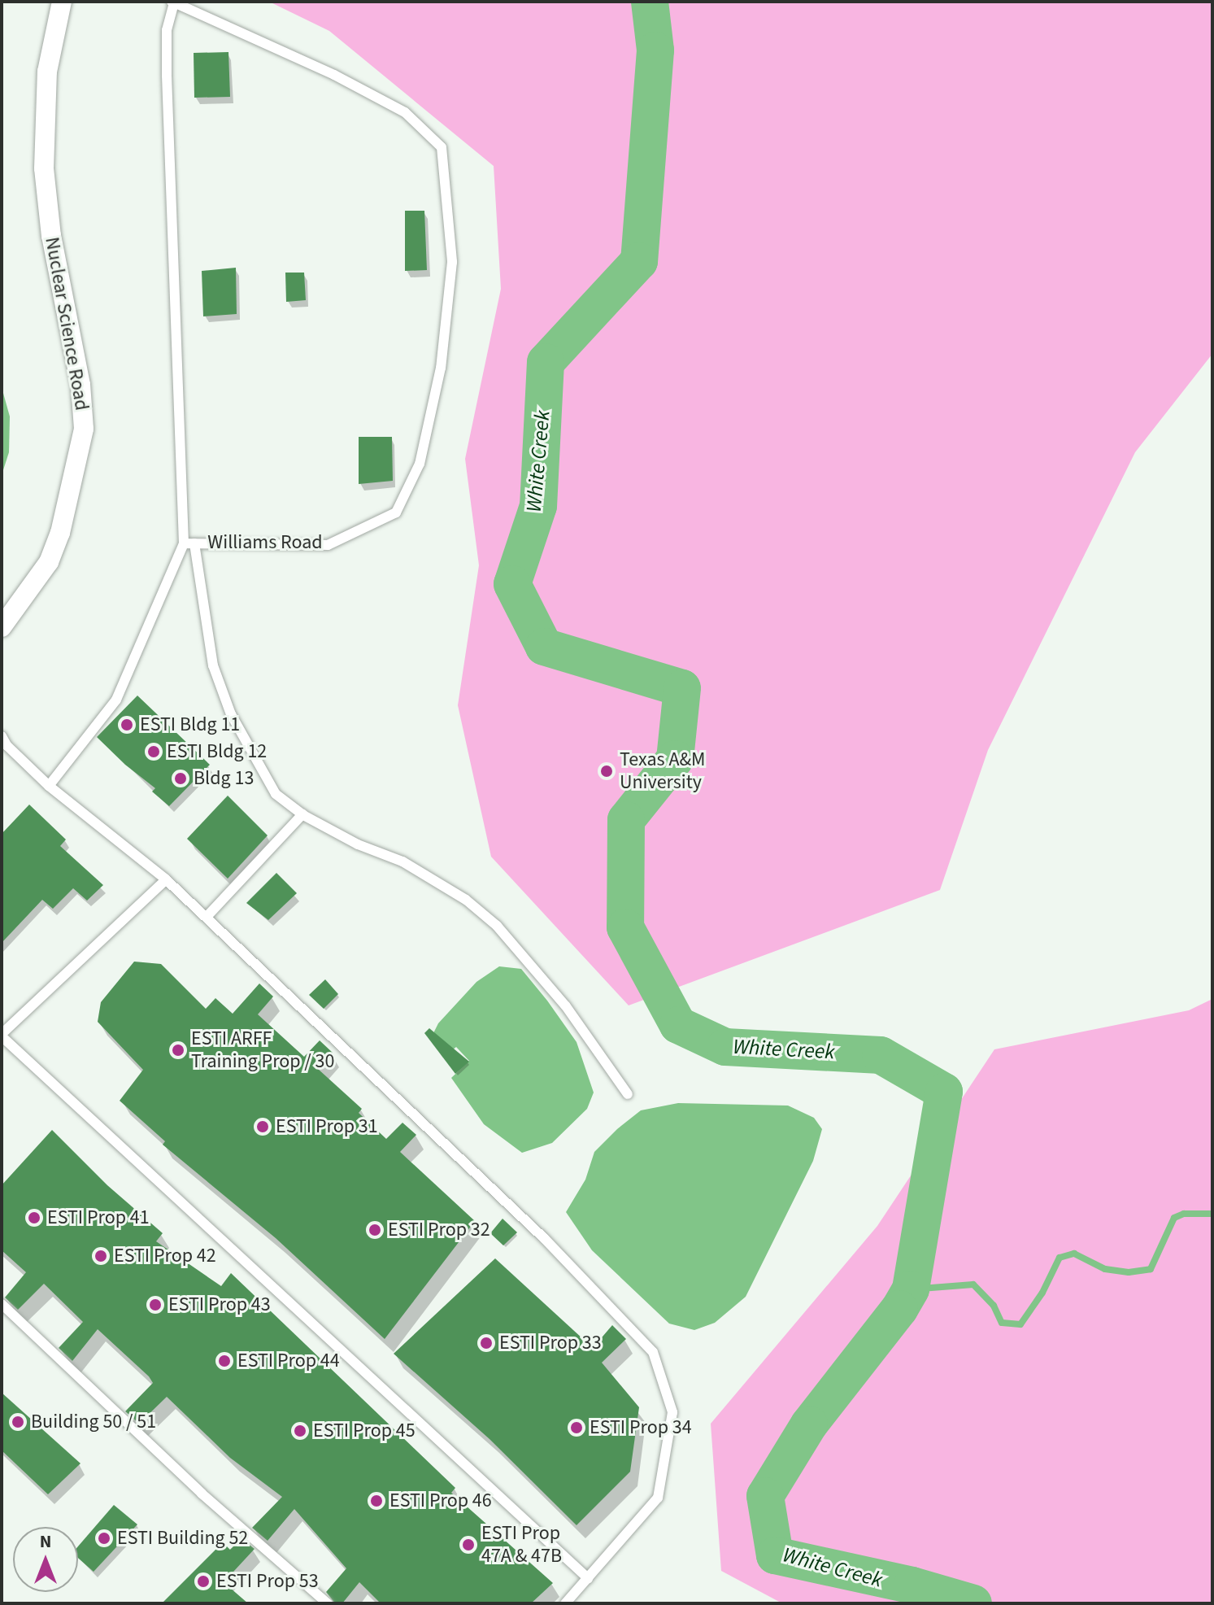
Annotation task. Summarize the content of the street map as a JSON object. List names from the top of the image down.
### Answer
{
  "streets": {
    "street": ["Nuclear Science Road"],
    "lane": ["Williams Road"]
  },
  "water": ["White Creek"],
  "places": [
    "ESTI Bldg 11",
    "ESTI Bldg 12",
    "Texas A&M University",
    "Bldg 13",
    "ESTI ARFF Training Prop / 30",
    "ESTI Prop 31",
    "ESTI Prop 41",
    "ESTI Prop 32",
    "ESTI Prop 42",
    "ESTI Prop 43",
    "ESTI Prop 33",
    "ESTI Prop 44",
    "Building 50 / 51",
    "ESTI Prop 34",
    "ESTI Prop 45",
    "ESTI Prop 46",
    "ESTI Building 52",
    "ESTI Prop 47A & 47B",
    "ESTI Prop 53"
  ],
  "north": "top"
}
